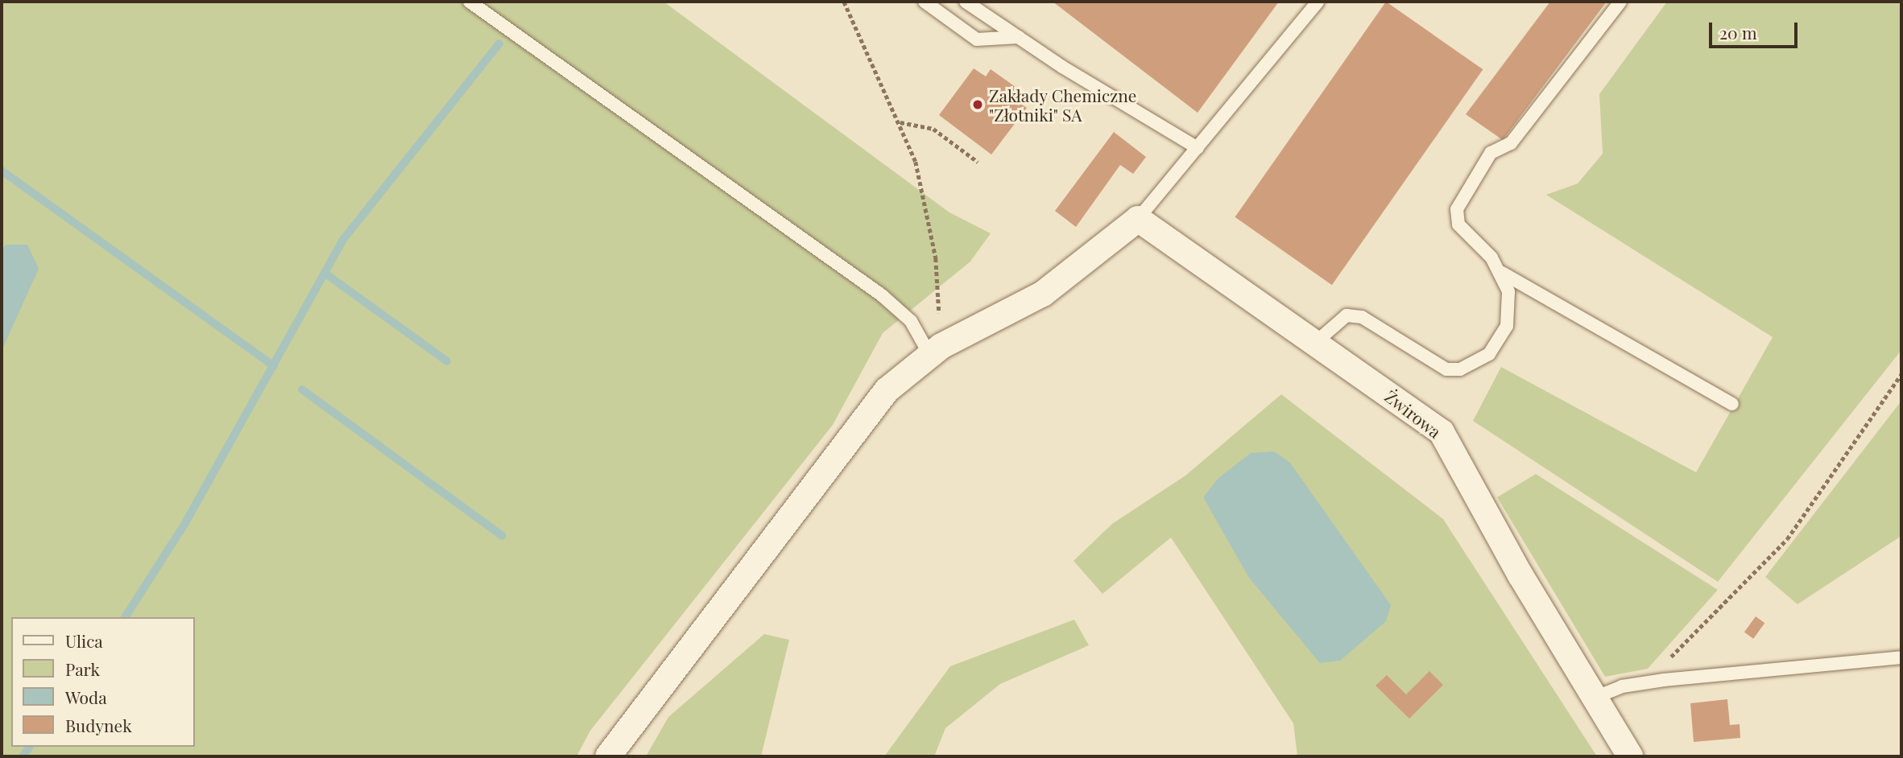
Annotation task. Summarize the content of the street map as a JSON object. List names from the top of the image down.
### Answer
{
  "streets": {
    "street": ["Żwirowa"]
  },
  "places": ["Zakłady Chemiczne \"Złotniki\" SA"],
  "legend": [
    "Ulica",
    "Park",
    "Woda",
    "Budynek"
  ],
  "scale_bar": "20 m"
}
